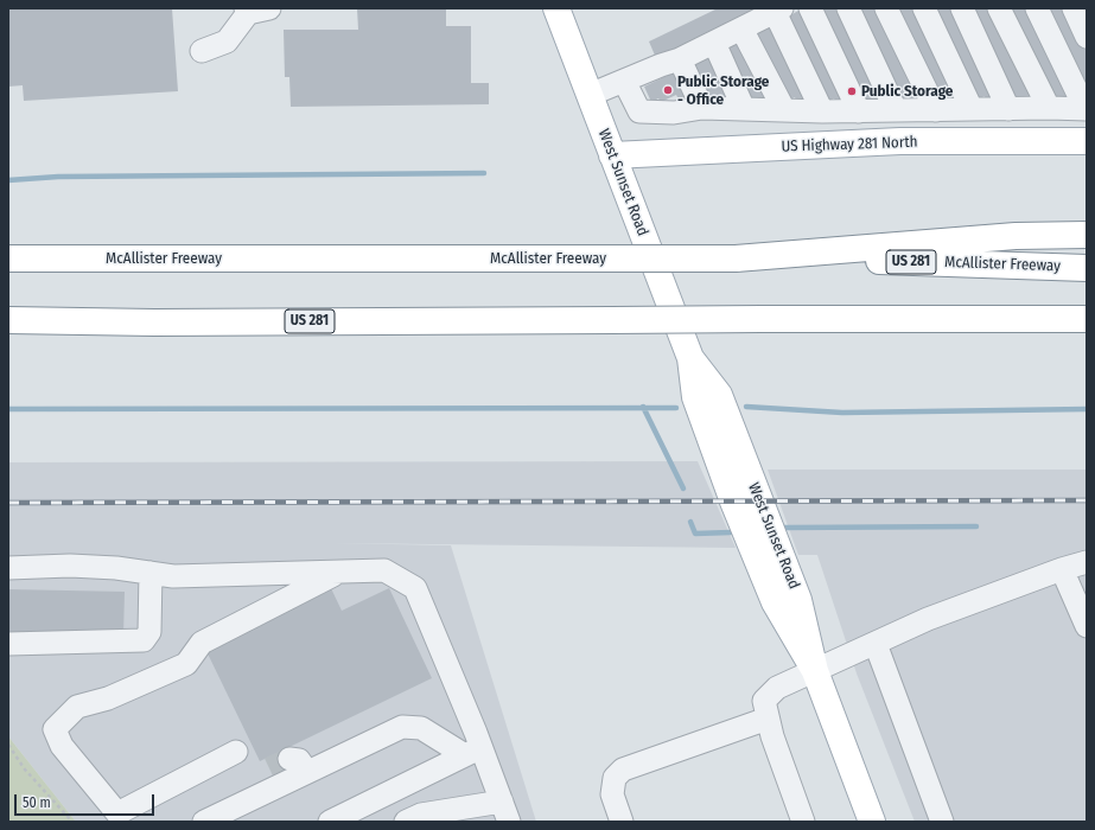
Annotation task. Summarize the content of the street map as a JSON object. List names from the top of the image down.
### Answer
{
  "streets": {
    "main road": [
      "US Highway 281 North",
      "West Sunset Road",
      "McAllister Freeway",
      "US 281"
    ]
  },
  "crossings": [
    ["US Highway 281 North", "West Sunset Road"]
  ],
  "places": ["Public Storage - Office", "Public Storage"],
  "scale_bar": "50 m"
}
